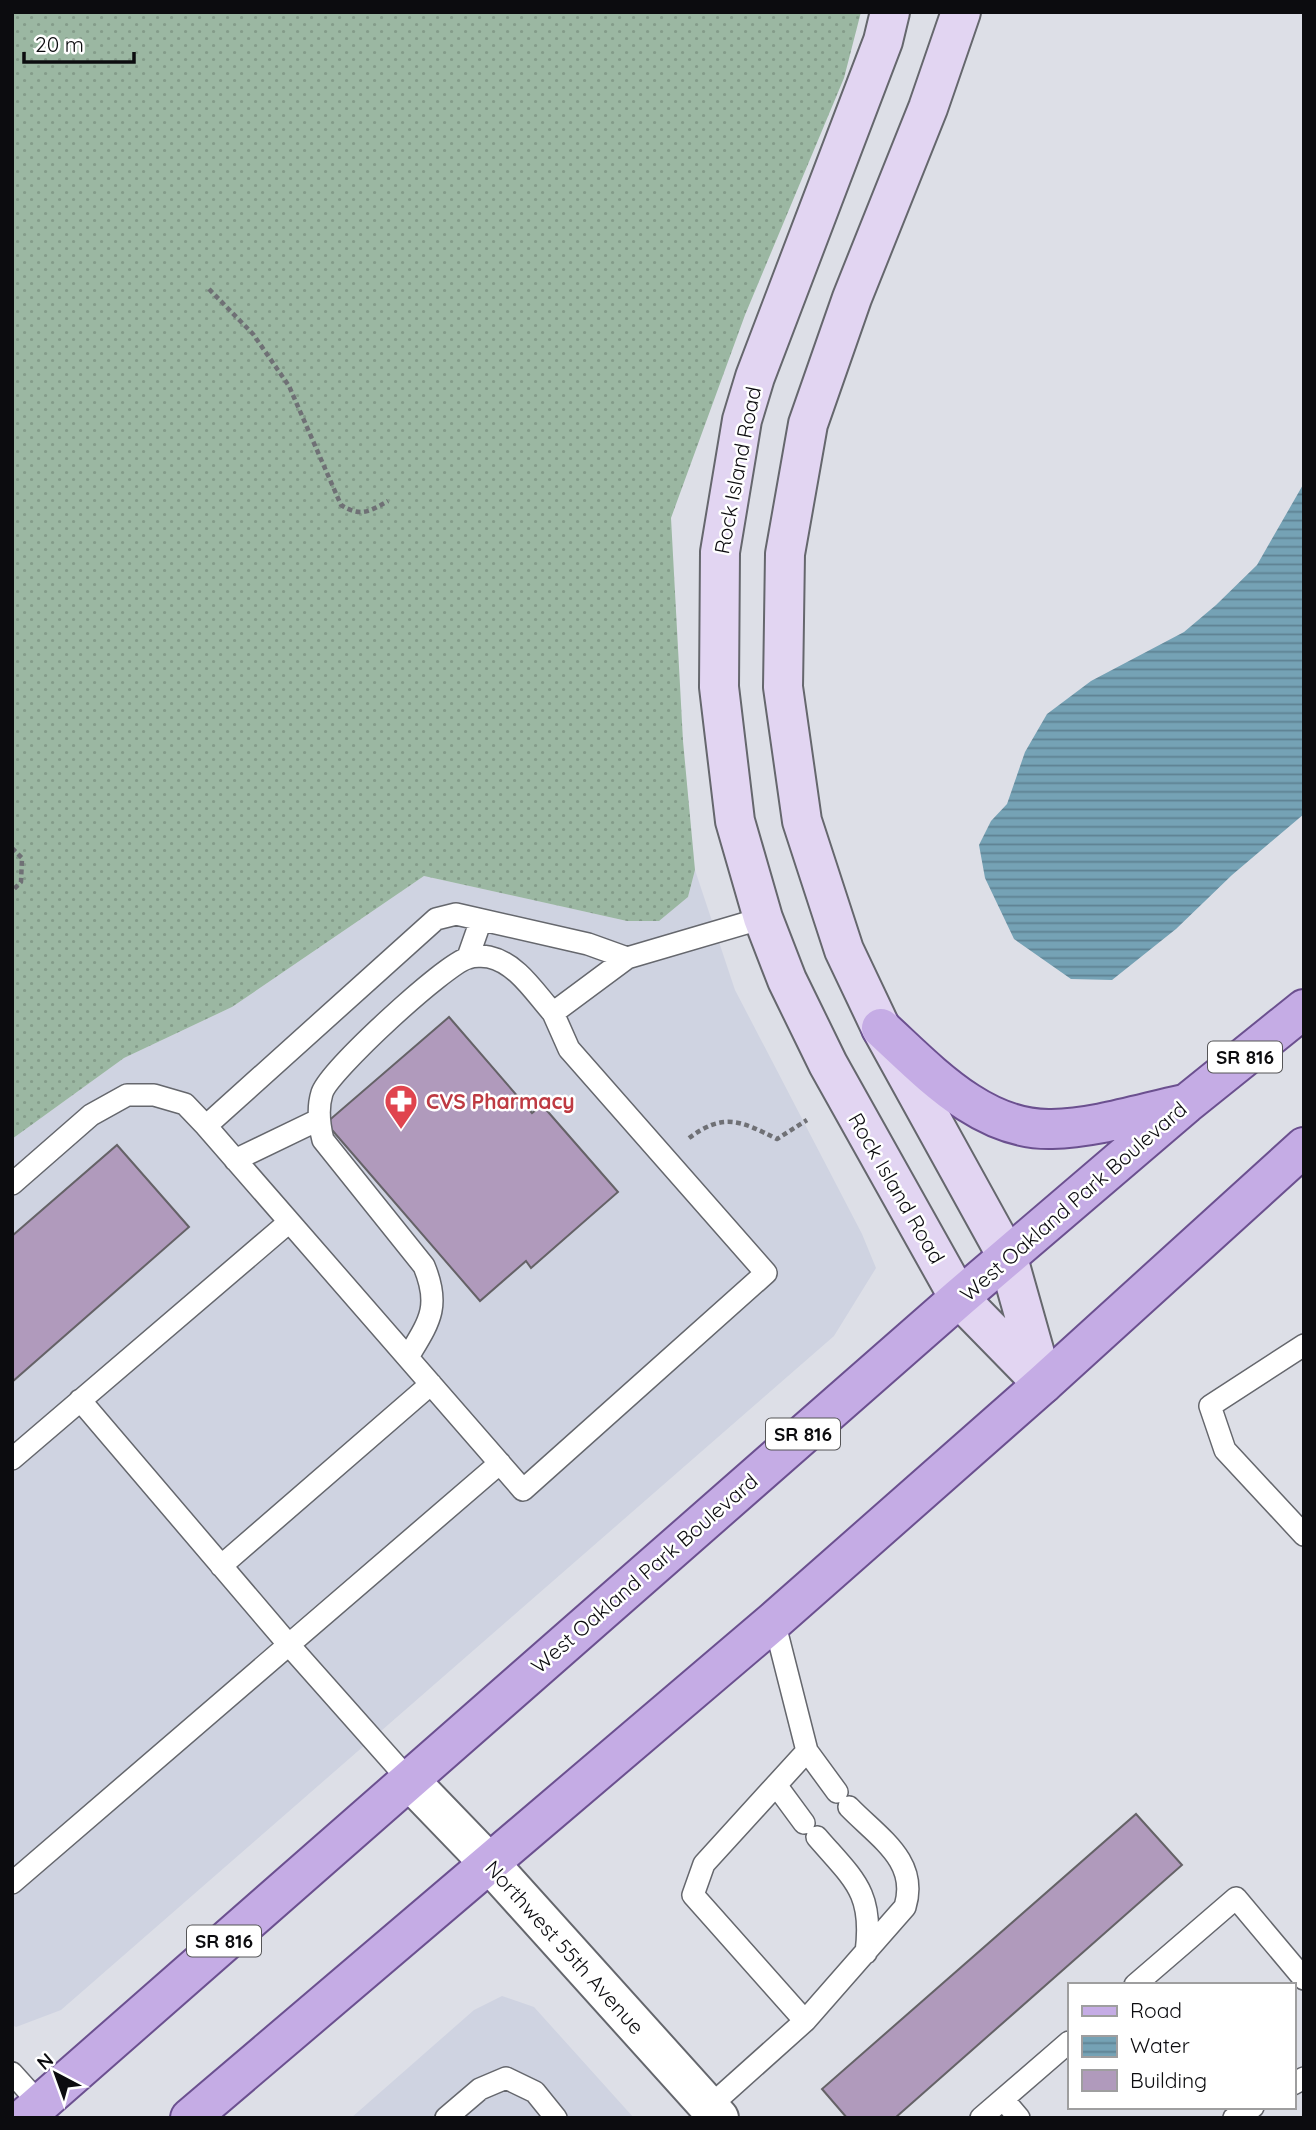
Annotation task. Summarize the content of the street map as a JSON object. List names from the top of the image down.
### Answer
{
  "streets": {
    "main road": ["Rock Island Road", "SR 816", "West Oakland Park Boulevard"],
    "street": ["Northwest 55th Avenue"]
  },
  "crossings": [
    ["Rock Island Road", "West Oakland Park Boulevard"],
    ["West Oakland Park Boulevard", "Northwest 55th Avenue"]
  ],
  "places": {
    "pharmacy": ["CVS Pharmacy"]
  },
  "legend": ["Road", "Water", "Building"],
  "scale_bar": "20 m",
  "north": "top left"
}
